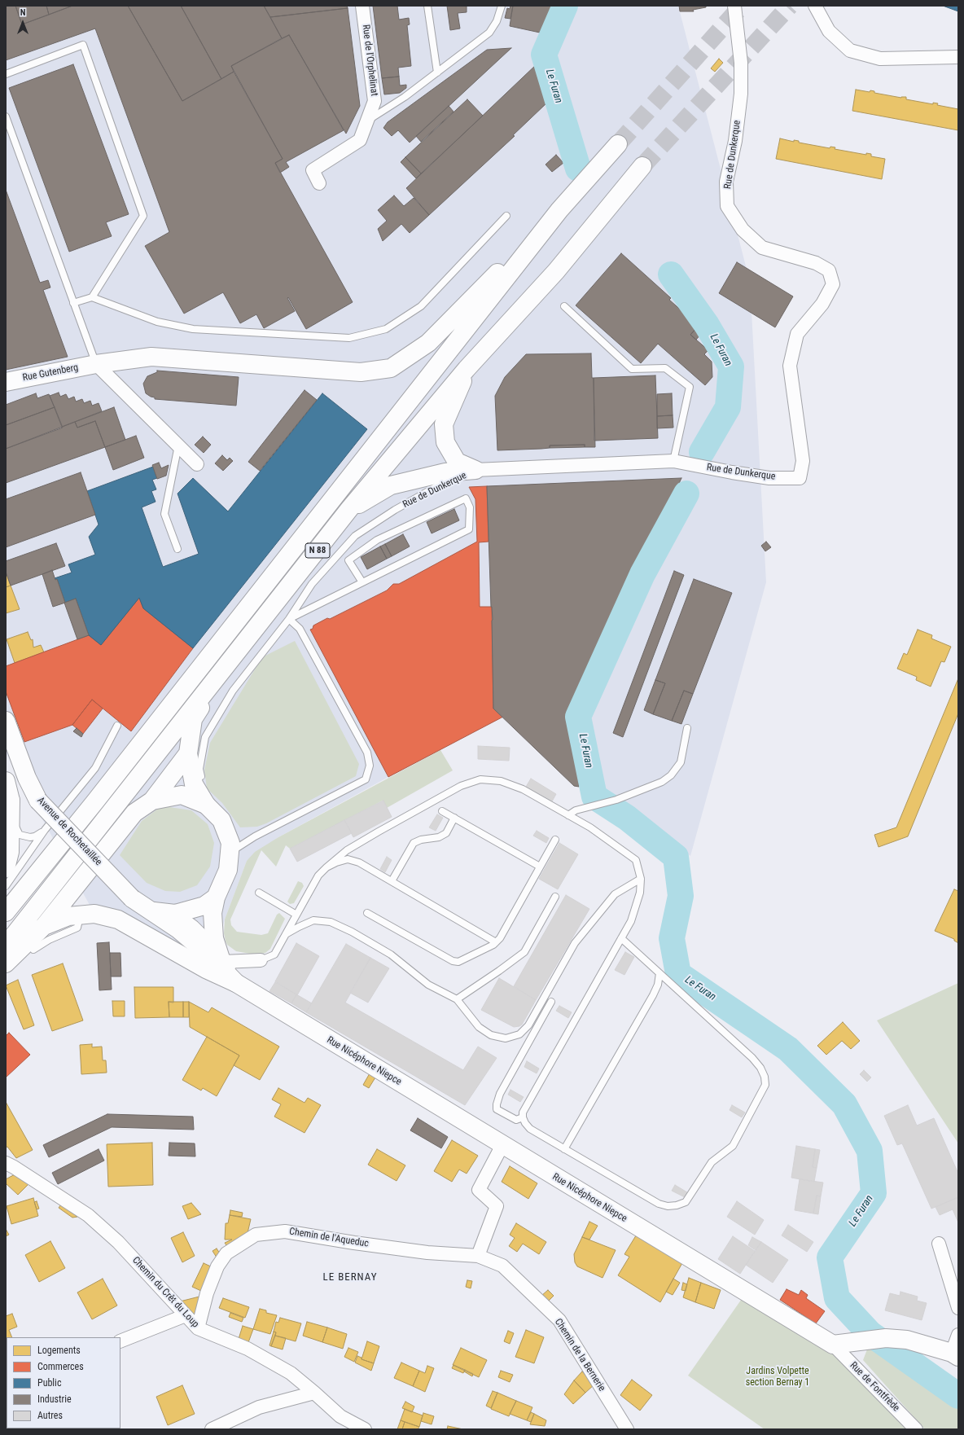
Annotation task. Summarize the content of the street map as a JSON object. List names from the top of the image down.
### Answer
{
  "streets": {
    "main road": [
      "Rue Gutenberg",
      "N 88",
      "Avenue de Rochetaillée",
      "Rue Nicéphore Niepce"
    ],
    "street": [
      "Rue de l'Orphelinat",
      "Rue de Dunkerque",
      "Chemin de l'Aqueduc",
      "Chemin du Crêt du Loup",
      "Chemin de la Bernerie",
      "Rue de Fontfrède"
    ]
  },
  "crossings": [
    ["Rue Gutenberg", "N 88"],
    ["Avenue de Rochetaillée", "Rue Nicéphore Niepce"],
    ["Rue Nicéphore Niepce", "Rue de Fontfrède"],
    ["Chemin de l'Aqueduc", "Chemin du Crêt du Loup"],
    ["Chemin de l'Aqueduc", "Chemin de la Bernerie"]
  ],
  "districts": ["LE BERNAY"],
  "water": ["Le Furan"],
  "parks": ["Jardins Volpette section Bernay 1"],
  "legend": [
    "Logements",
    "Commerces",
    "Public",
    "Industrie",
    "Autres"
  ],
  "north": "top"
}
